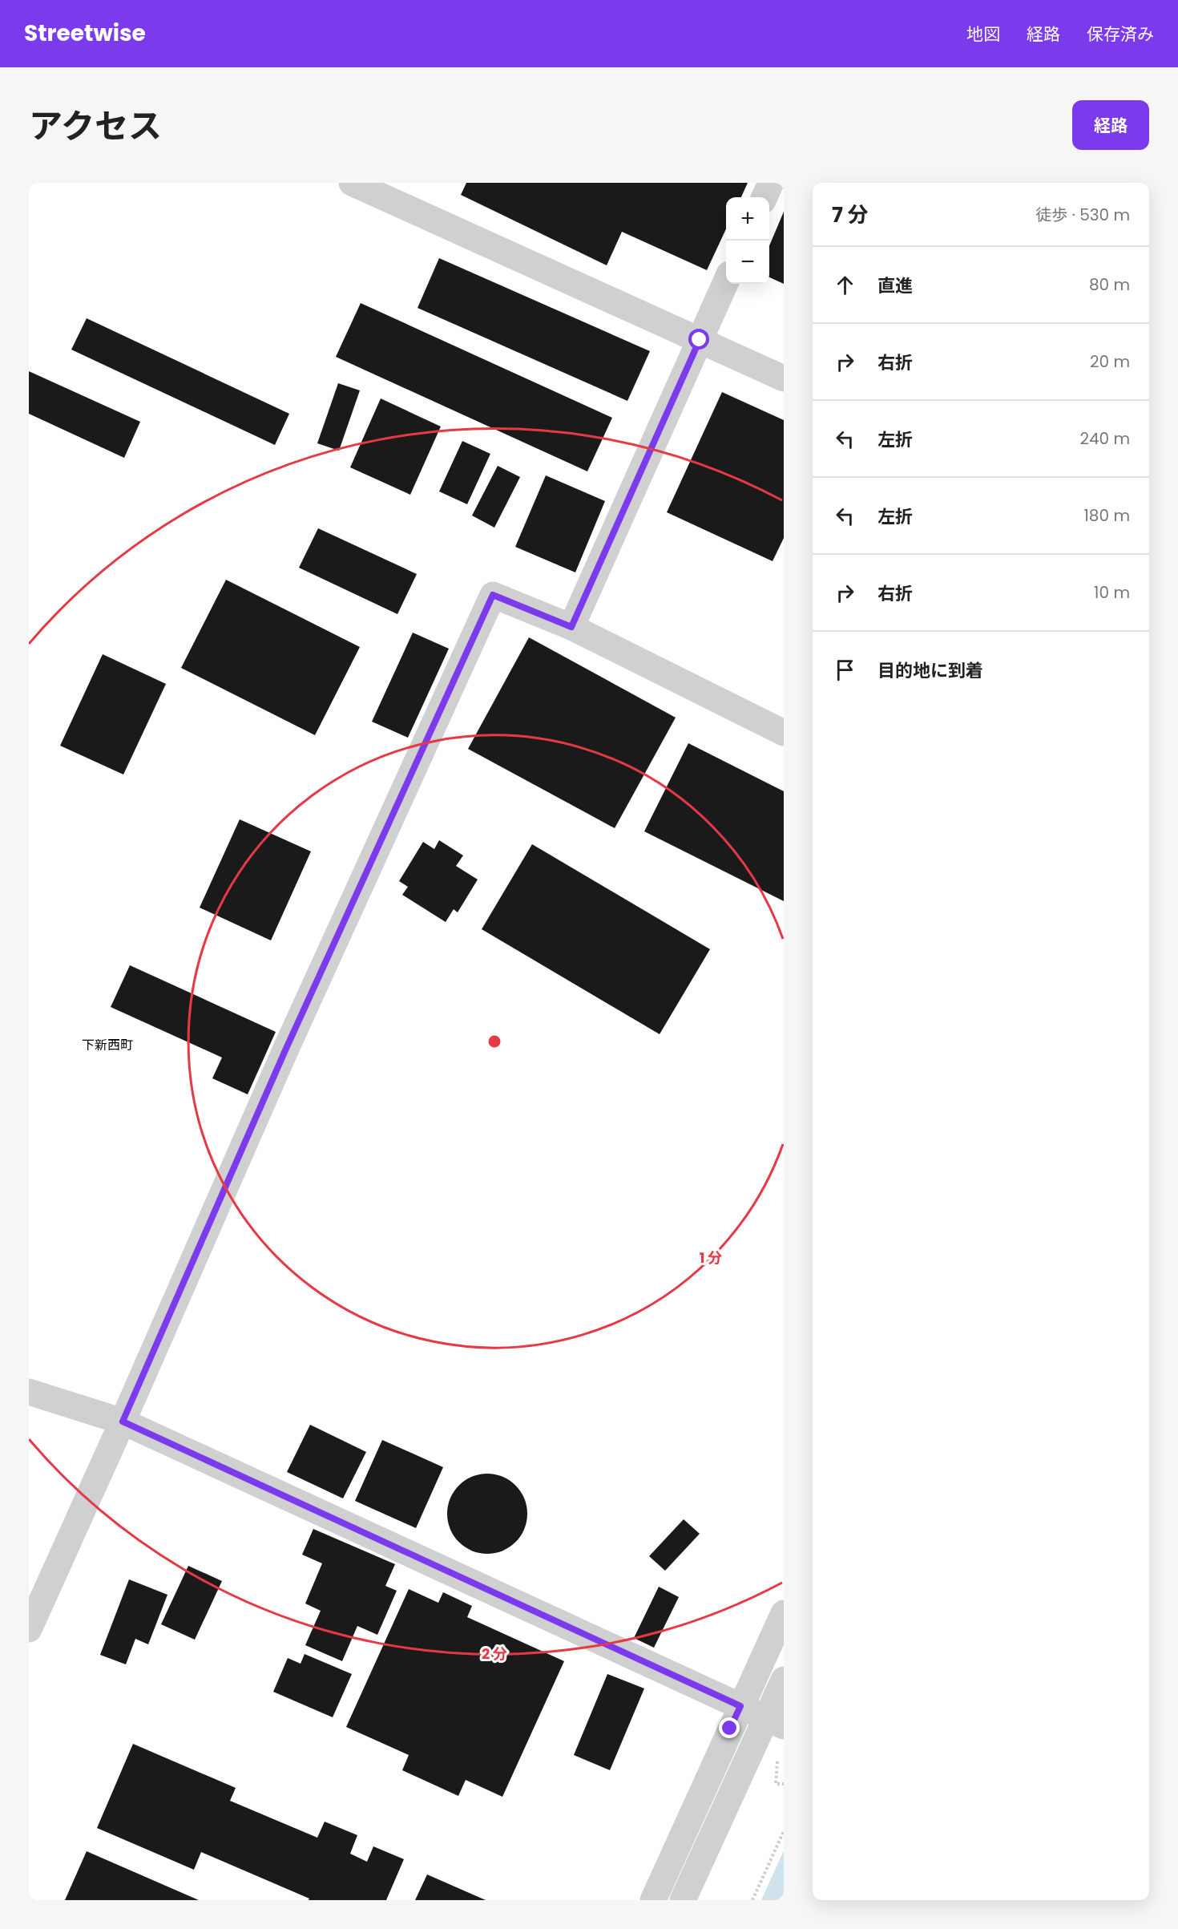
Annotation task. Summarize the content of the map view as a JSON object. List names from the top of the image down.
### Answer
{
  "districts": ["下新西町"],
  "page": {
    "header": "Streetwise",
    "nav": ["地図", "経路", "保存済み"],
    "title": "アクセス",
    "buttons": "経路",
    "heading": ["7 分", "徒歩 · 530 m"],
    "map_buttons": ["+", "−"],
    "list": [
      ["直進", "80 m"],
      ["右折", "20 m"],
      ["左折", "240 m"],
      ["左折", "180 m"],
      ["右折", "10 m"],
      "目的地に到着"
    ]
  },
  "rings": ["1 分", "2 分"]
}
